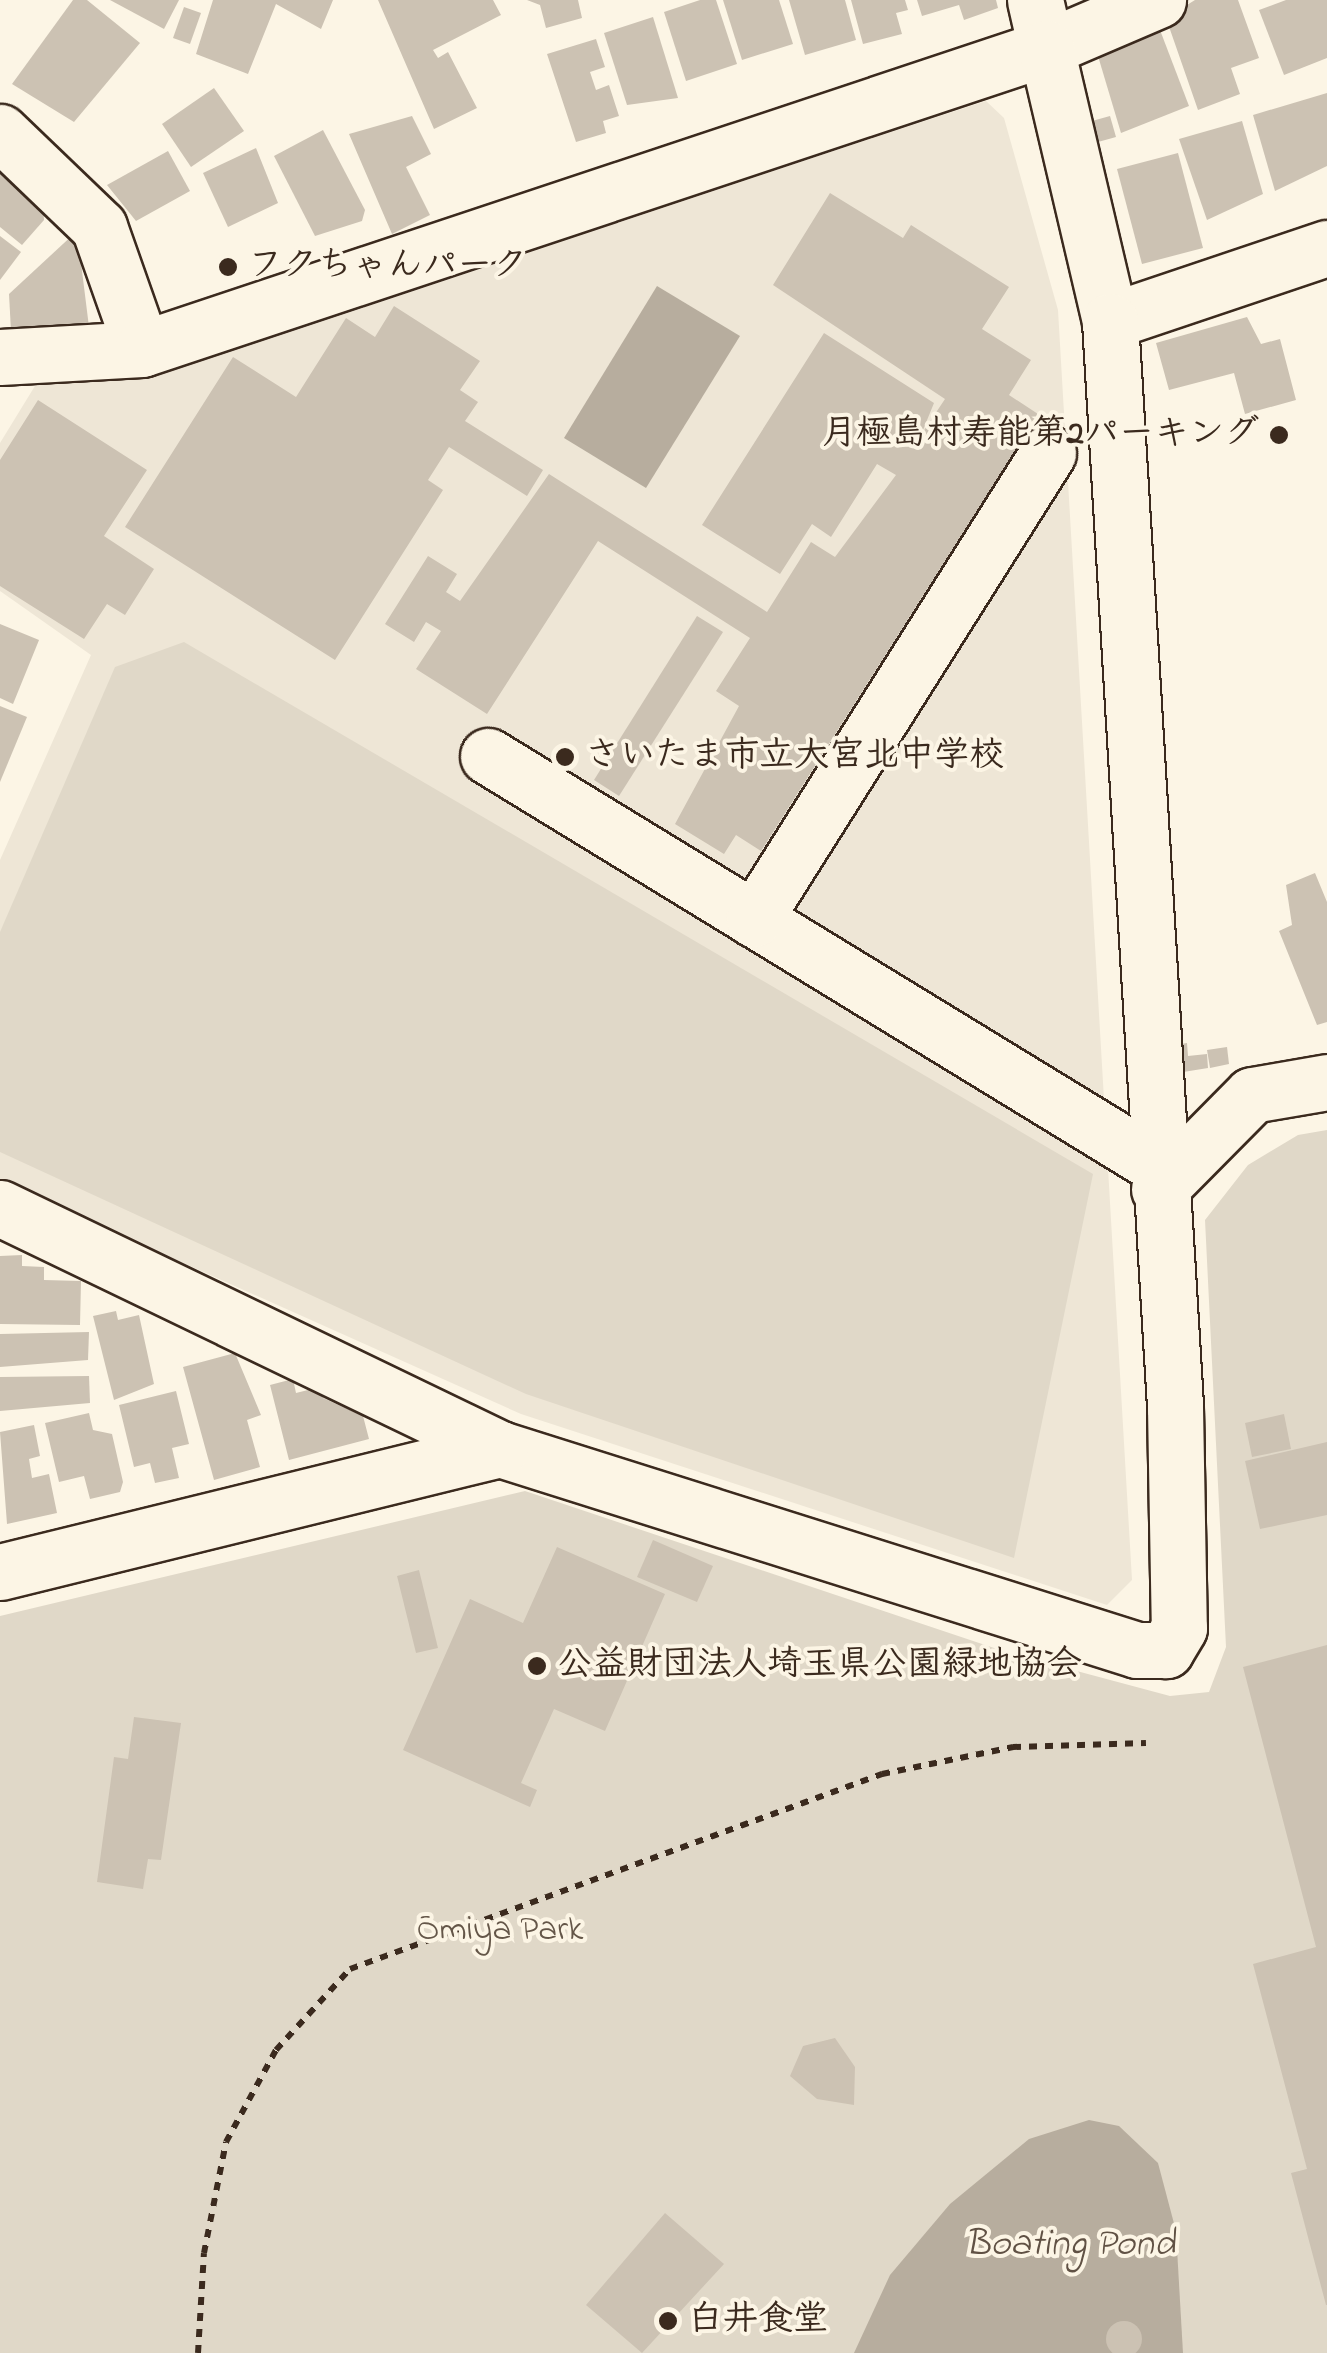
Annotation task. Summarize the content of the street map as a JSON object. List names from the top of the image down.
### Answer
{
  "water": ["Boating Pond"],
  "parks": ["Ōmiya Park"],
  "places": [
    "フクちゃんパーク",
    "月極島村寿能第2パーキング",
    "さいたま市立大宮北中学校",
    "公益財団法人埼玉県公園緑地協会",
    "白井食堂"
  ]
}
